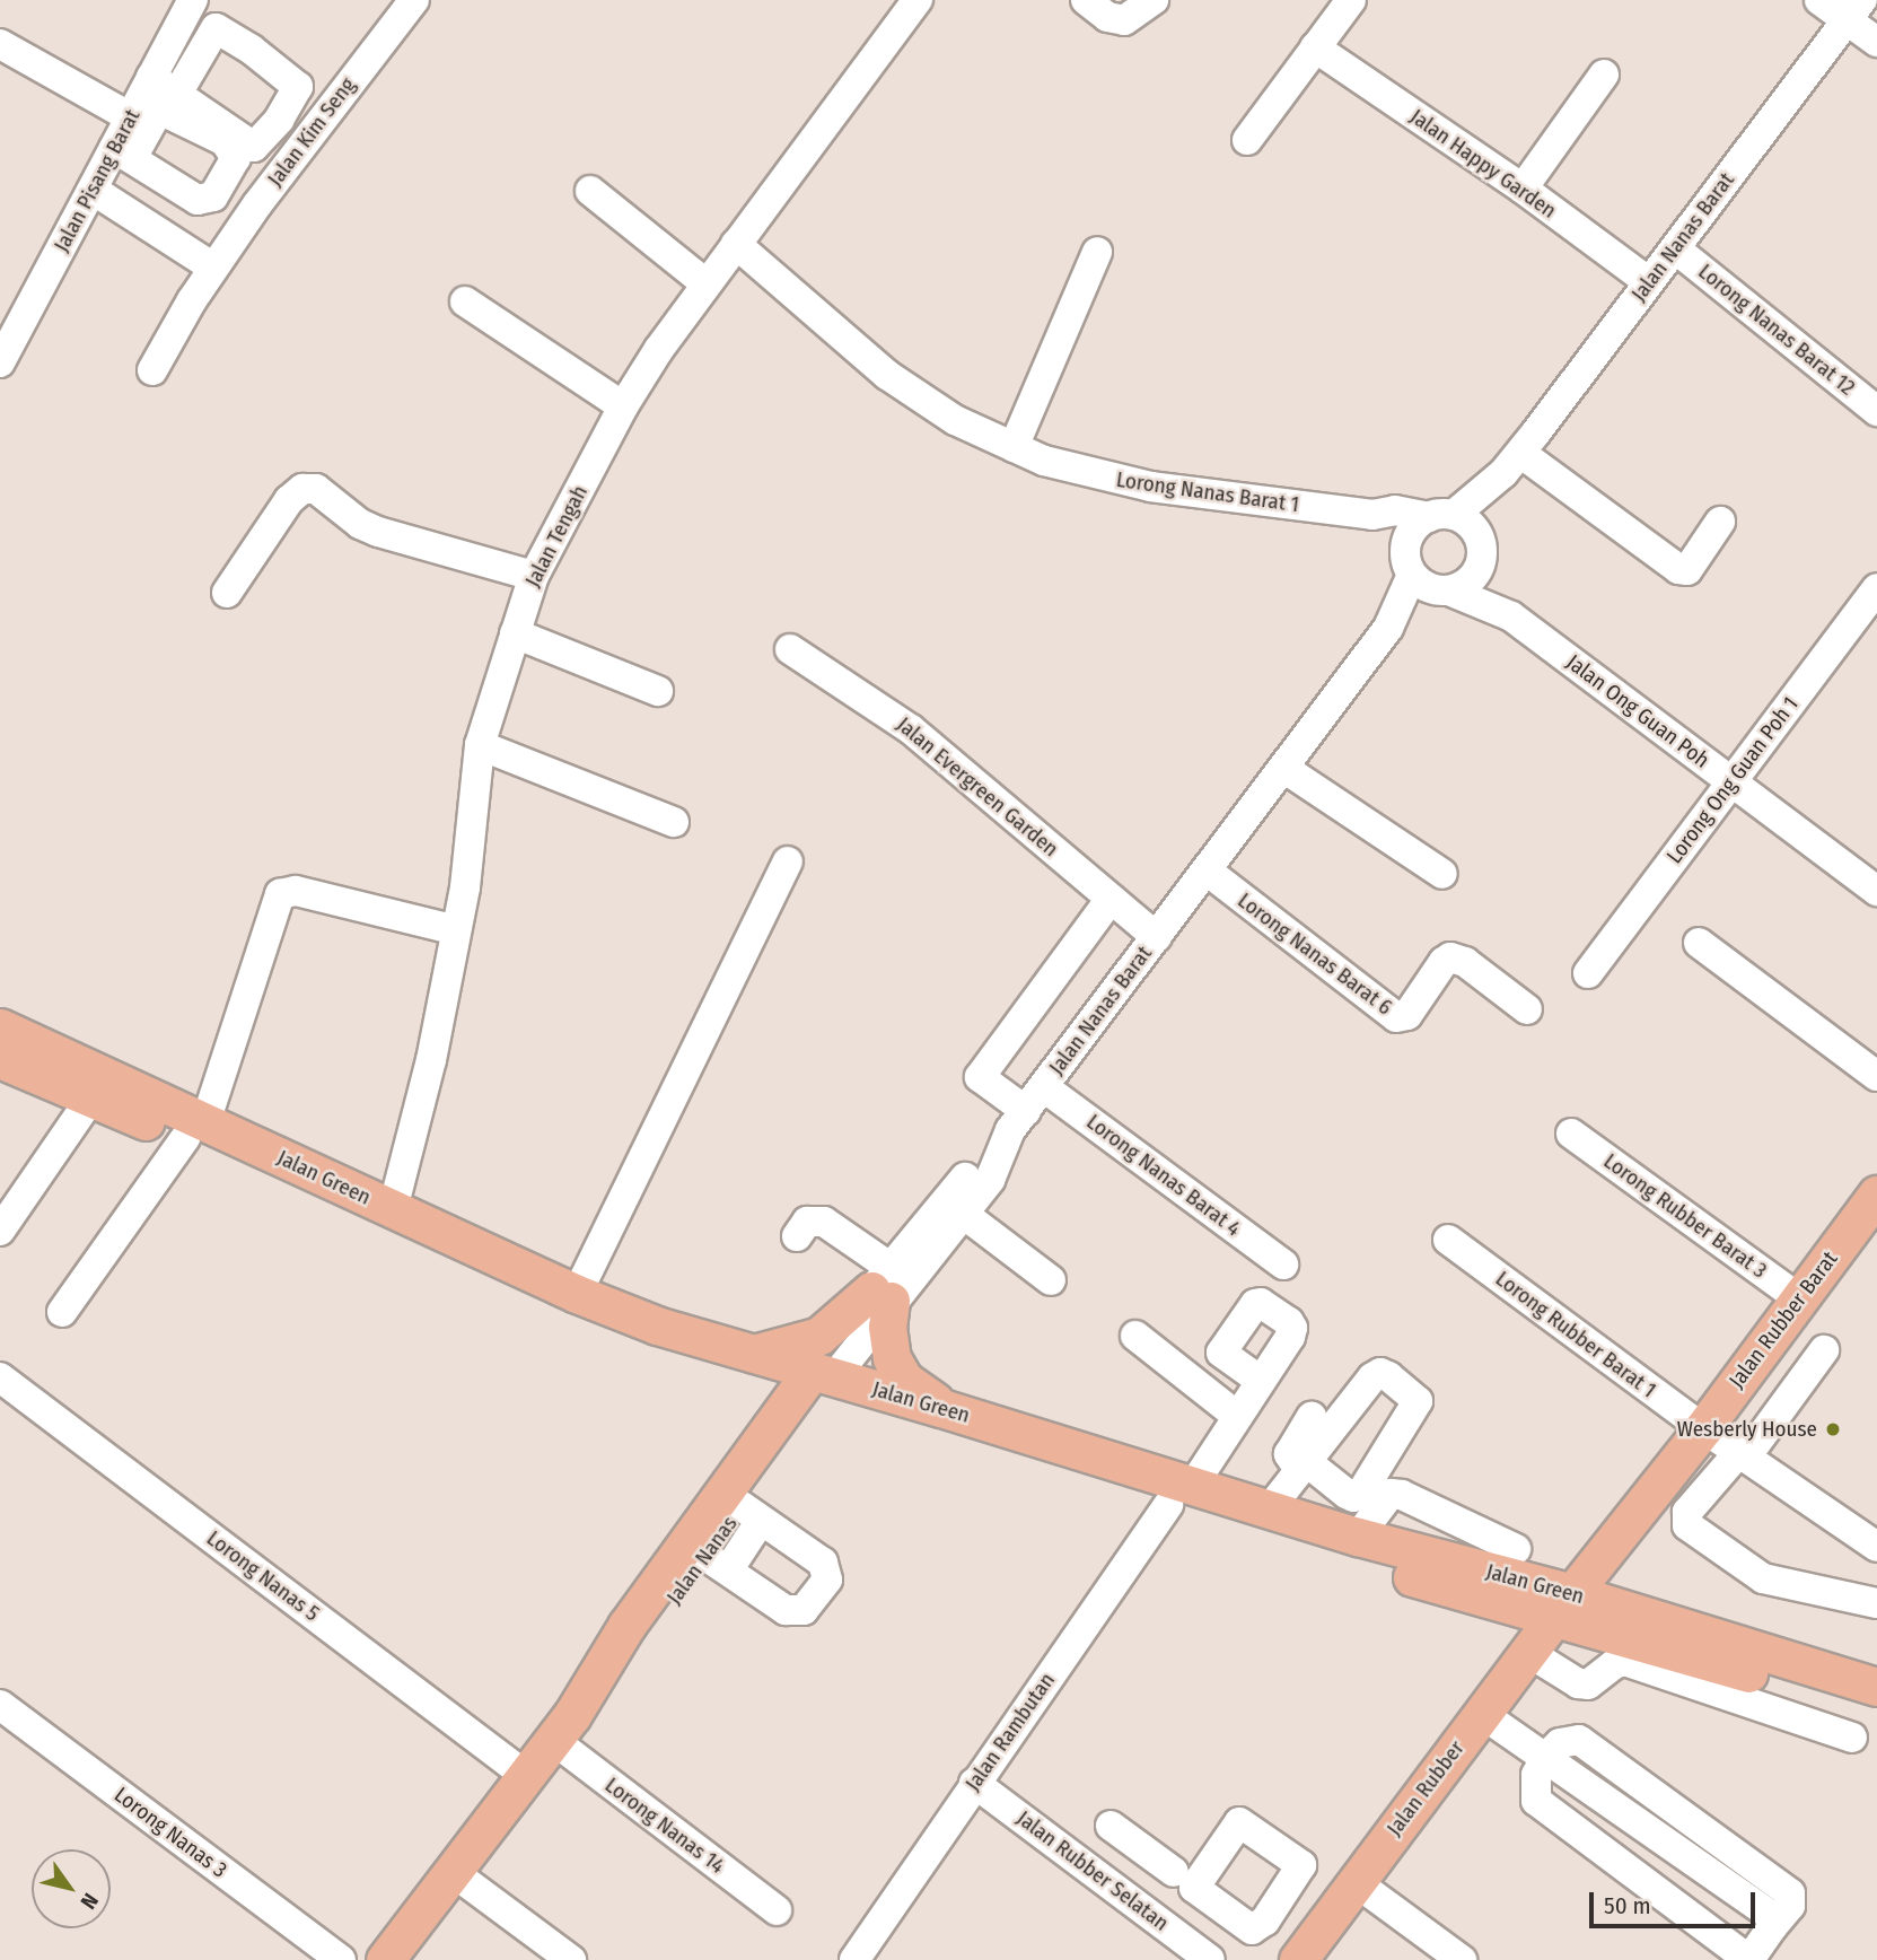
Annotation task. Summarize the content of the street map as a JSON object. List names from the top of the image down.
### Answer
{
  "streets": {
    "main road": [
      "Jalan Green",
      "Jalan Rubber Barat",
      "Jalan Nanas",
      "Jalan Rubber"
    ],
    "street": [
      "Jalan Kim Seng",
      "Jalan Happy Garden",
      "Jalan Pisang Barat",
      "Jalan Nanas Barat",
      "Lorong Nanas Barat 12",
      "Lorong Nanas Barat 1",
      "Jalan Tengah",
      "Jalan Ong Guan Poh",
      "Lorong Ong Guan Poh 1",
      "Jalan Evergreen Garden",
      "Lorong Nanas Barat 6",
      "Lorong Nanas Barat 4",
      "Lorong Rubber Barat 3",
      "Lorong Rubber Barat 1",
      "Lorong Nanas 5",
      "Jalan Rambutan",
      "Lorong Nanas 14",
      "Lorong Nanas 3",
      "Jalan Rubber Selatan"
    ]
  },
  "crossings": [
    ["Jalan Happy Garden", "Jalan Nanas Barat"],
    ["Jalan Nanas Barat", "Lorong Nanas Barat 12"],
    ["Jalan Nanas Barat", "Lorong Nanas Barat 1"],
    ["Jalan Nanas Barat", "Jalan Ong Guan Poh"],
    ["Jalan Nanas Barat", "Jalan Evergreen Garden"],
    ["Jalan Nanas Barat", "Lorong Nanas Barat 6"],
    ["Jalan Nanas Barat", "Lorong Nanas Barat 4"],
    ["Lorong Nanas Barat 1", "Jalan Tengah"],
    ["Lorong Nanas Barat 1", "Jalan Ong Guan Poh"],
    ["Jalan Tengah", "Jalan Green"],
    ["Jalan Ong Guan Poh", "Lorong Ong Guan Poh 1"],
    ["Jalan Green", "Jalan Rubber Barat"],
    ["Jalan Green", "Jalan Nanas"],
    ["Jalan Green", "Jalan Rambutan"],
    ["Jalan Green", "Jalan Rubber"],
    ["Lorong Rubber Barat 3", "Jalan Rubber Barat"],
    ["Jalan Rubber Barat", "Lorong Rubber Barat 1"],
    ["Jalan Rubber Barat", "Jalan Rubber"],
    ["Jalan Nanas", "Lorong Nanas 5"],
    ["Jalan Nanas", "Lorong Nanas 14"],
    ["Jalan Rambutan", "Jalan Rubber Selatan"]
  ],
  "places": ["Wesberly House"],
  "scale_bar": "50 m",
  "north": "bottom right"
}
